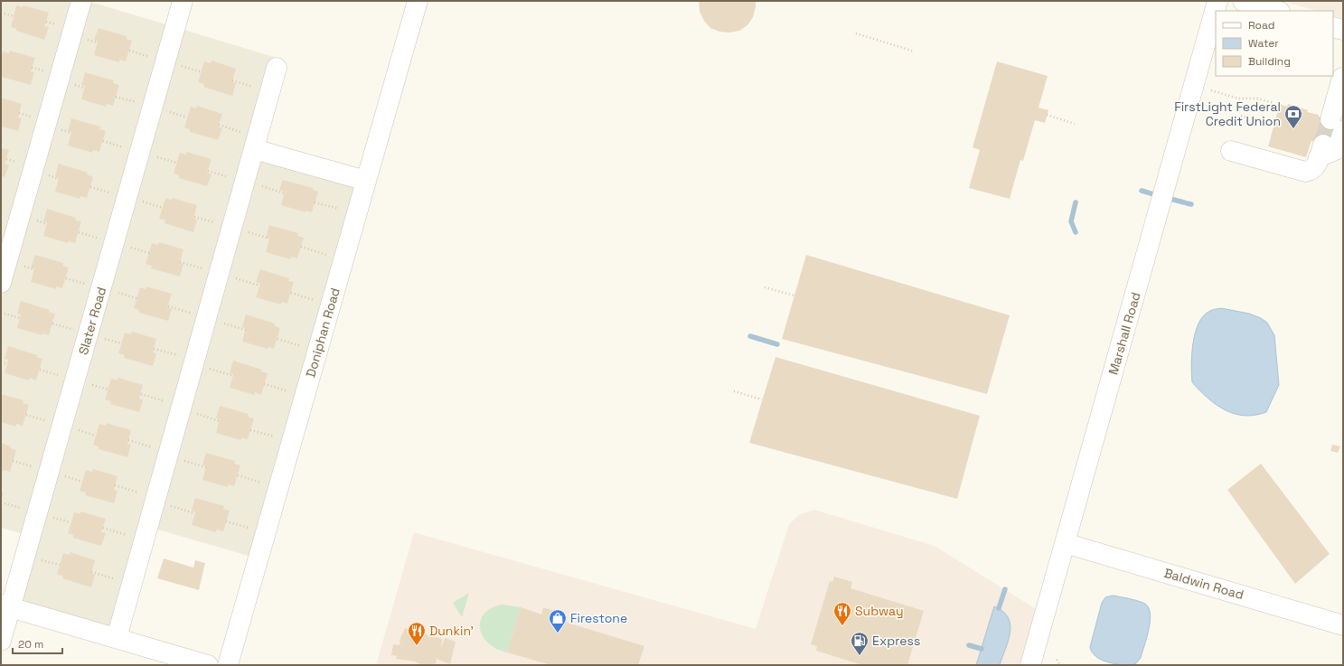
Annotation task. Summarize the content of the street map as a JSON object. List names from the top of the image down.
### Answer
{
  "streets": {
    "street": [
      "Slater Road",
      "Doniphan Road",
      "Marshall Road",
      "Baldwin Road"
    ]
  },
  "crossings": [
    ["Marshall Road", "Baldwin Road"]
  ],
  "places": {
    "bank": ["FirstLight Federal Credit Union"],
    "restaurant": ["Subway", "Dunkin'"],
    "shop": ["Firestone"],
    "fuel station": ["Express"]
  },
  "legend": ["Road", "Water", "Building"],
  "scale_bar": "20 m"
}
